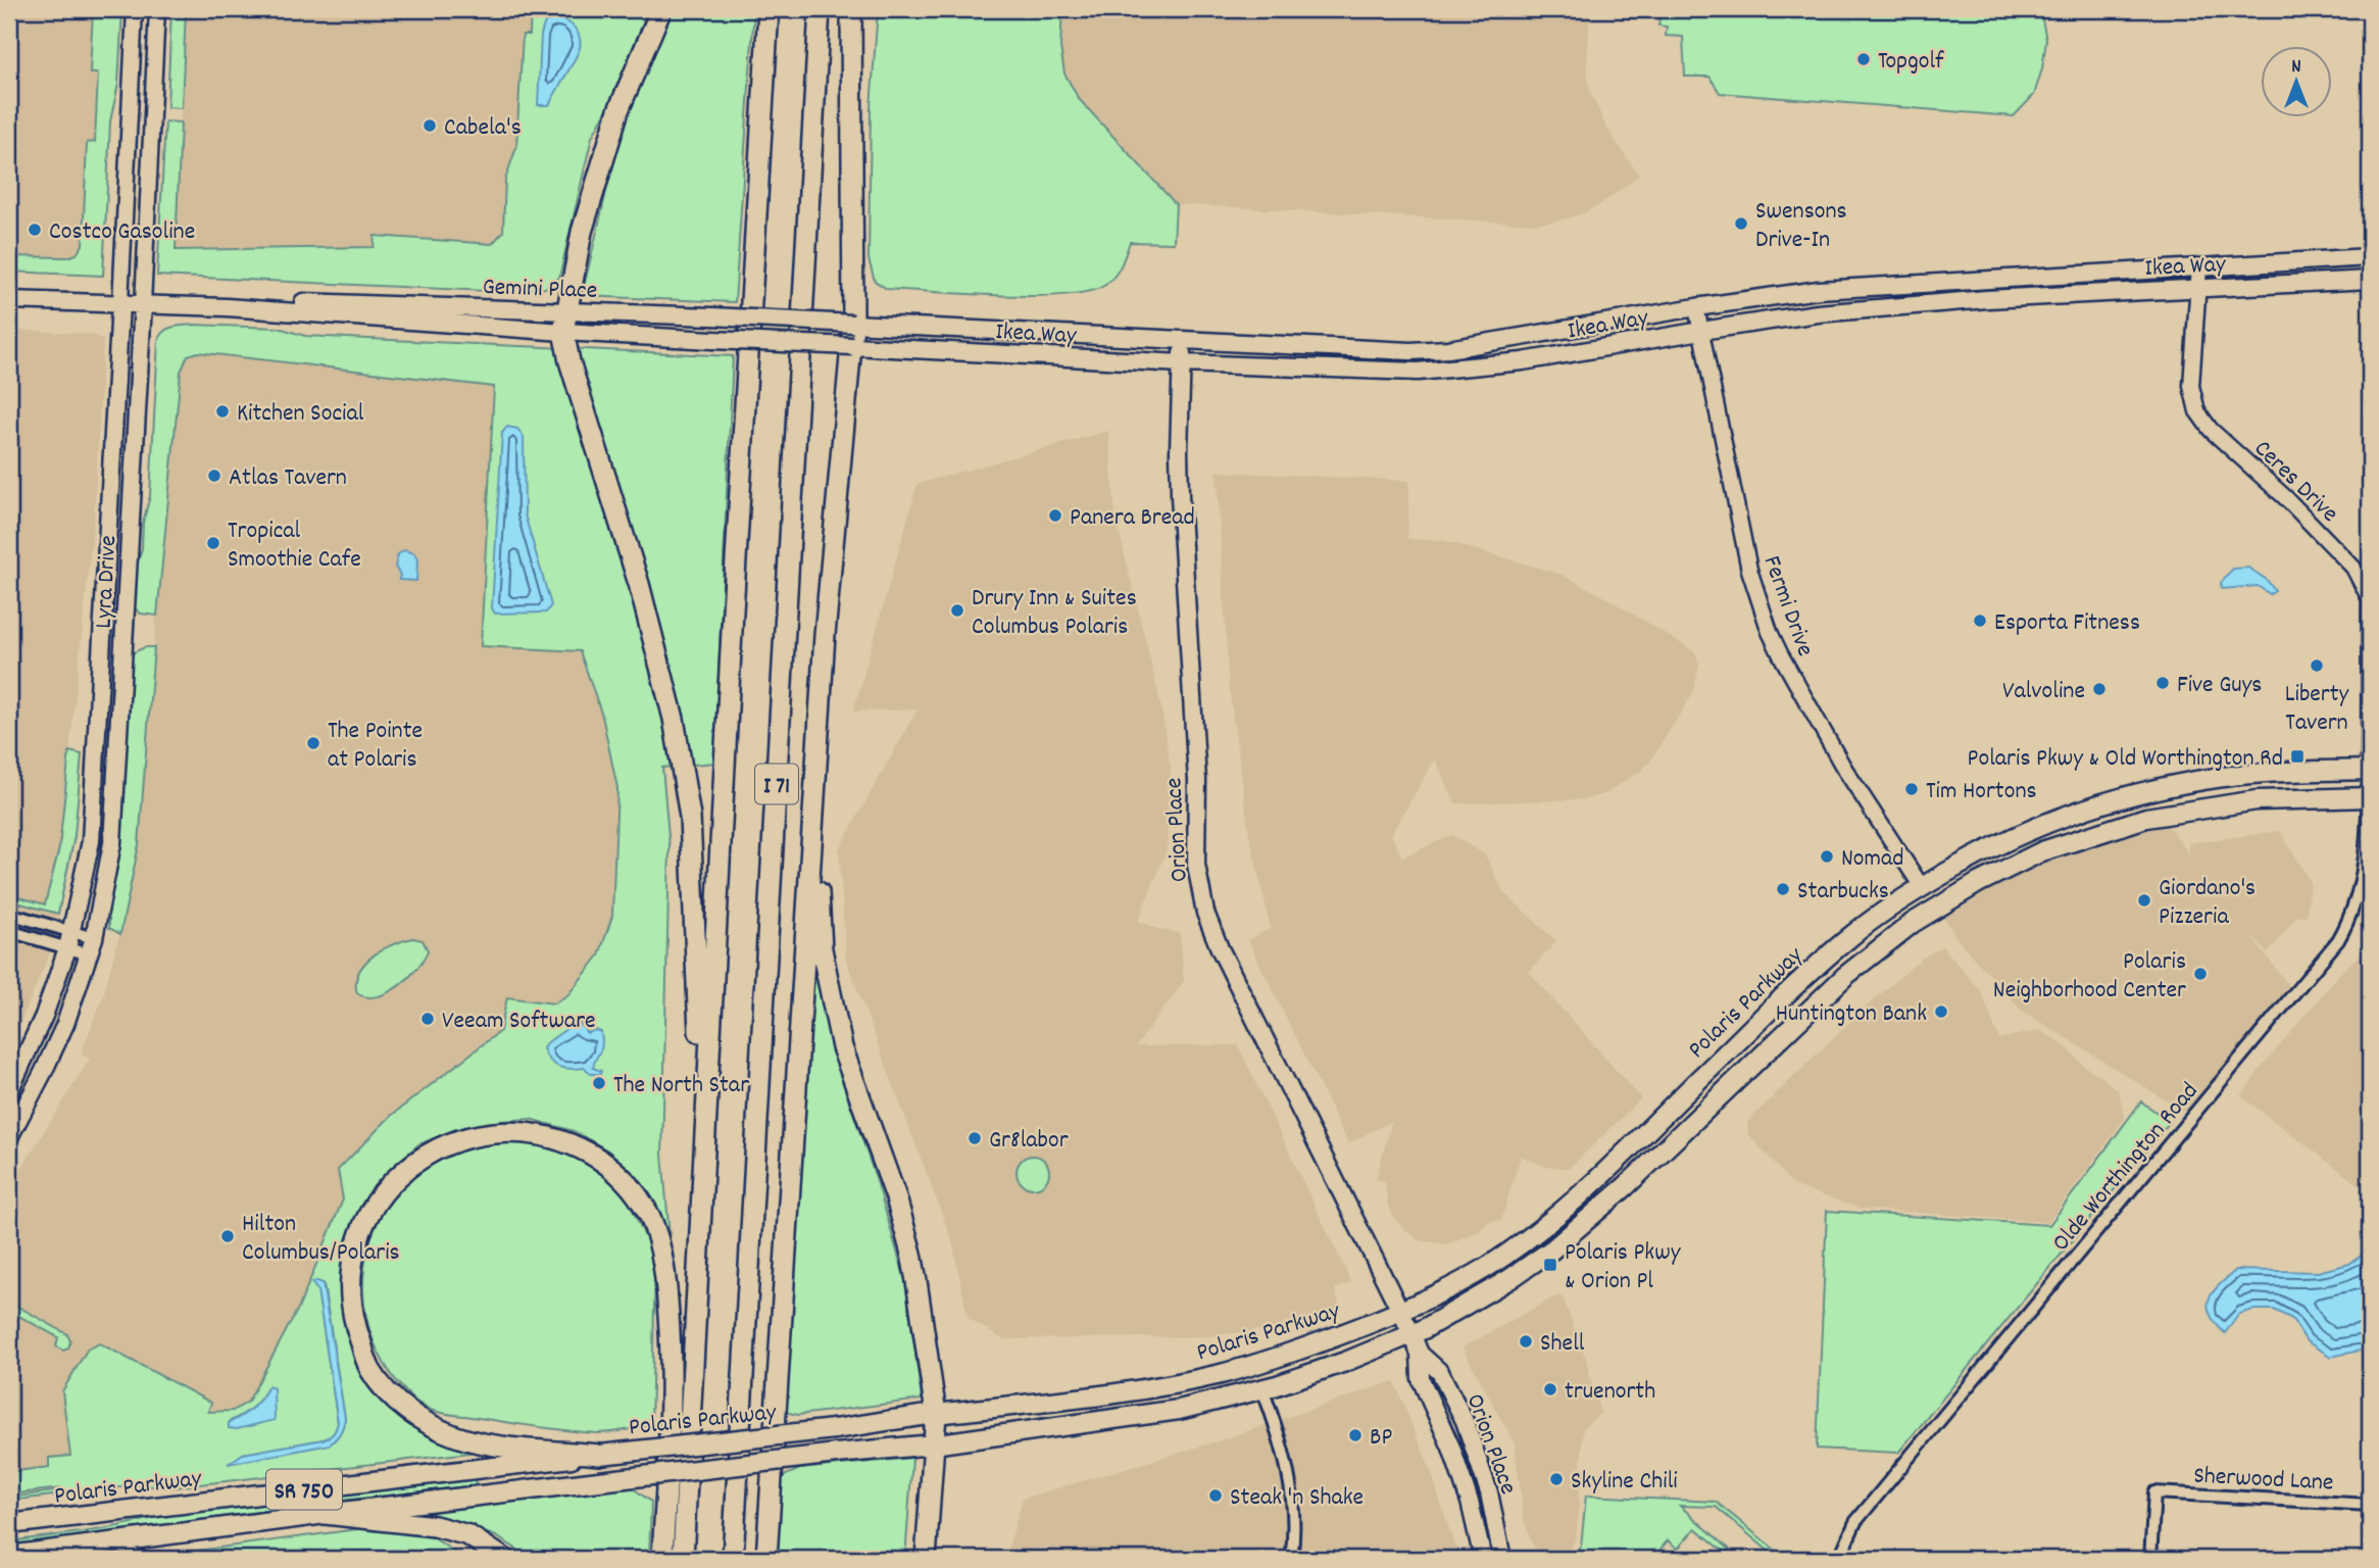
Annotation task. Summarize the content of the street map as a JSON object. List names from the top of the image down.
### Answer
{
  "streets": {
    "highway": ["I 71"],
    "main road": [
      "Ikea Way",
      "Gemini Place",
      "Lyra Drive",
      "Orion Place",
      "Polaris Parkway",
      "SR 750"
    ],
    "street": [
      "Ceres Drive",
      "Fermi Drive",
      "Olde Worthington Road",
      "Sherwood Lane"
    ]
  },
  "crossings": [
    ["Ikea Way", "Gemini Place"],
    ["Ikea Way", "Ceres Drive"],
    ["Ikea Way", "Fermi Drive"],
    ["Ikea Way", "Orion Place"],
    ["Gemini Place", "Lyra Drive"],
    ["Ceres Drive", "Polaris Parkway"],
    ["Ceres Drive", "Olde Worthington Road"],
    ["Fermi Drive", "Polaris Parkway"],
    ["Orion Place", "Polaris Parkway"],
    ["Polaris Parkway", "Olde Worthington Road"]
  ],
  "places": {
    "other": [
      "Topgolf",
      "Cabela's",
      "Swensons Drive-In",
      "Costco Gasoline",
      "Kitchen Social",
      "Atlas Tavern",
      "Panera Bread",
      "Tropical Smoothie Cafe",
      "Drury Inn & Suites Columbus Polaris",
      "Esporta Fitness",
      "Liberty Tavern",
      "Five Guys",
      "Valvoline",
      "The Pointe at Polaris",
      "Tim Hortons",
      "Nomad",
      "Starbucks",
      "Giordano's Pizzeria",
      "Polaris Neighborhood Center",
      "Huntington Bank",
      "Veeam Software",
      "The North Star",
      "Gr8labor",
      "Hilton Columbus/Polaris",
      "Shell",
      "truenorth",
      "BP",
      "Skyline Chili",
      "Steak 'n Shake"
    ],
    "transit": ["Polaris Pkwy & Old Worthington Rd", "Polaris Pkwy & Orion Pl"]
  },
  "north": "top"
}
